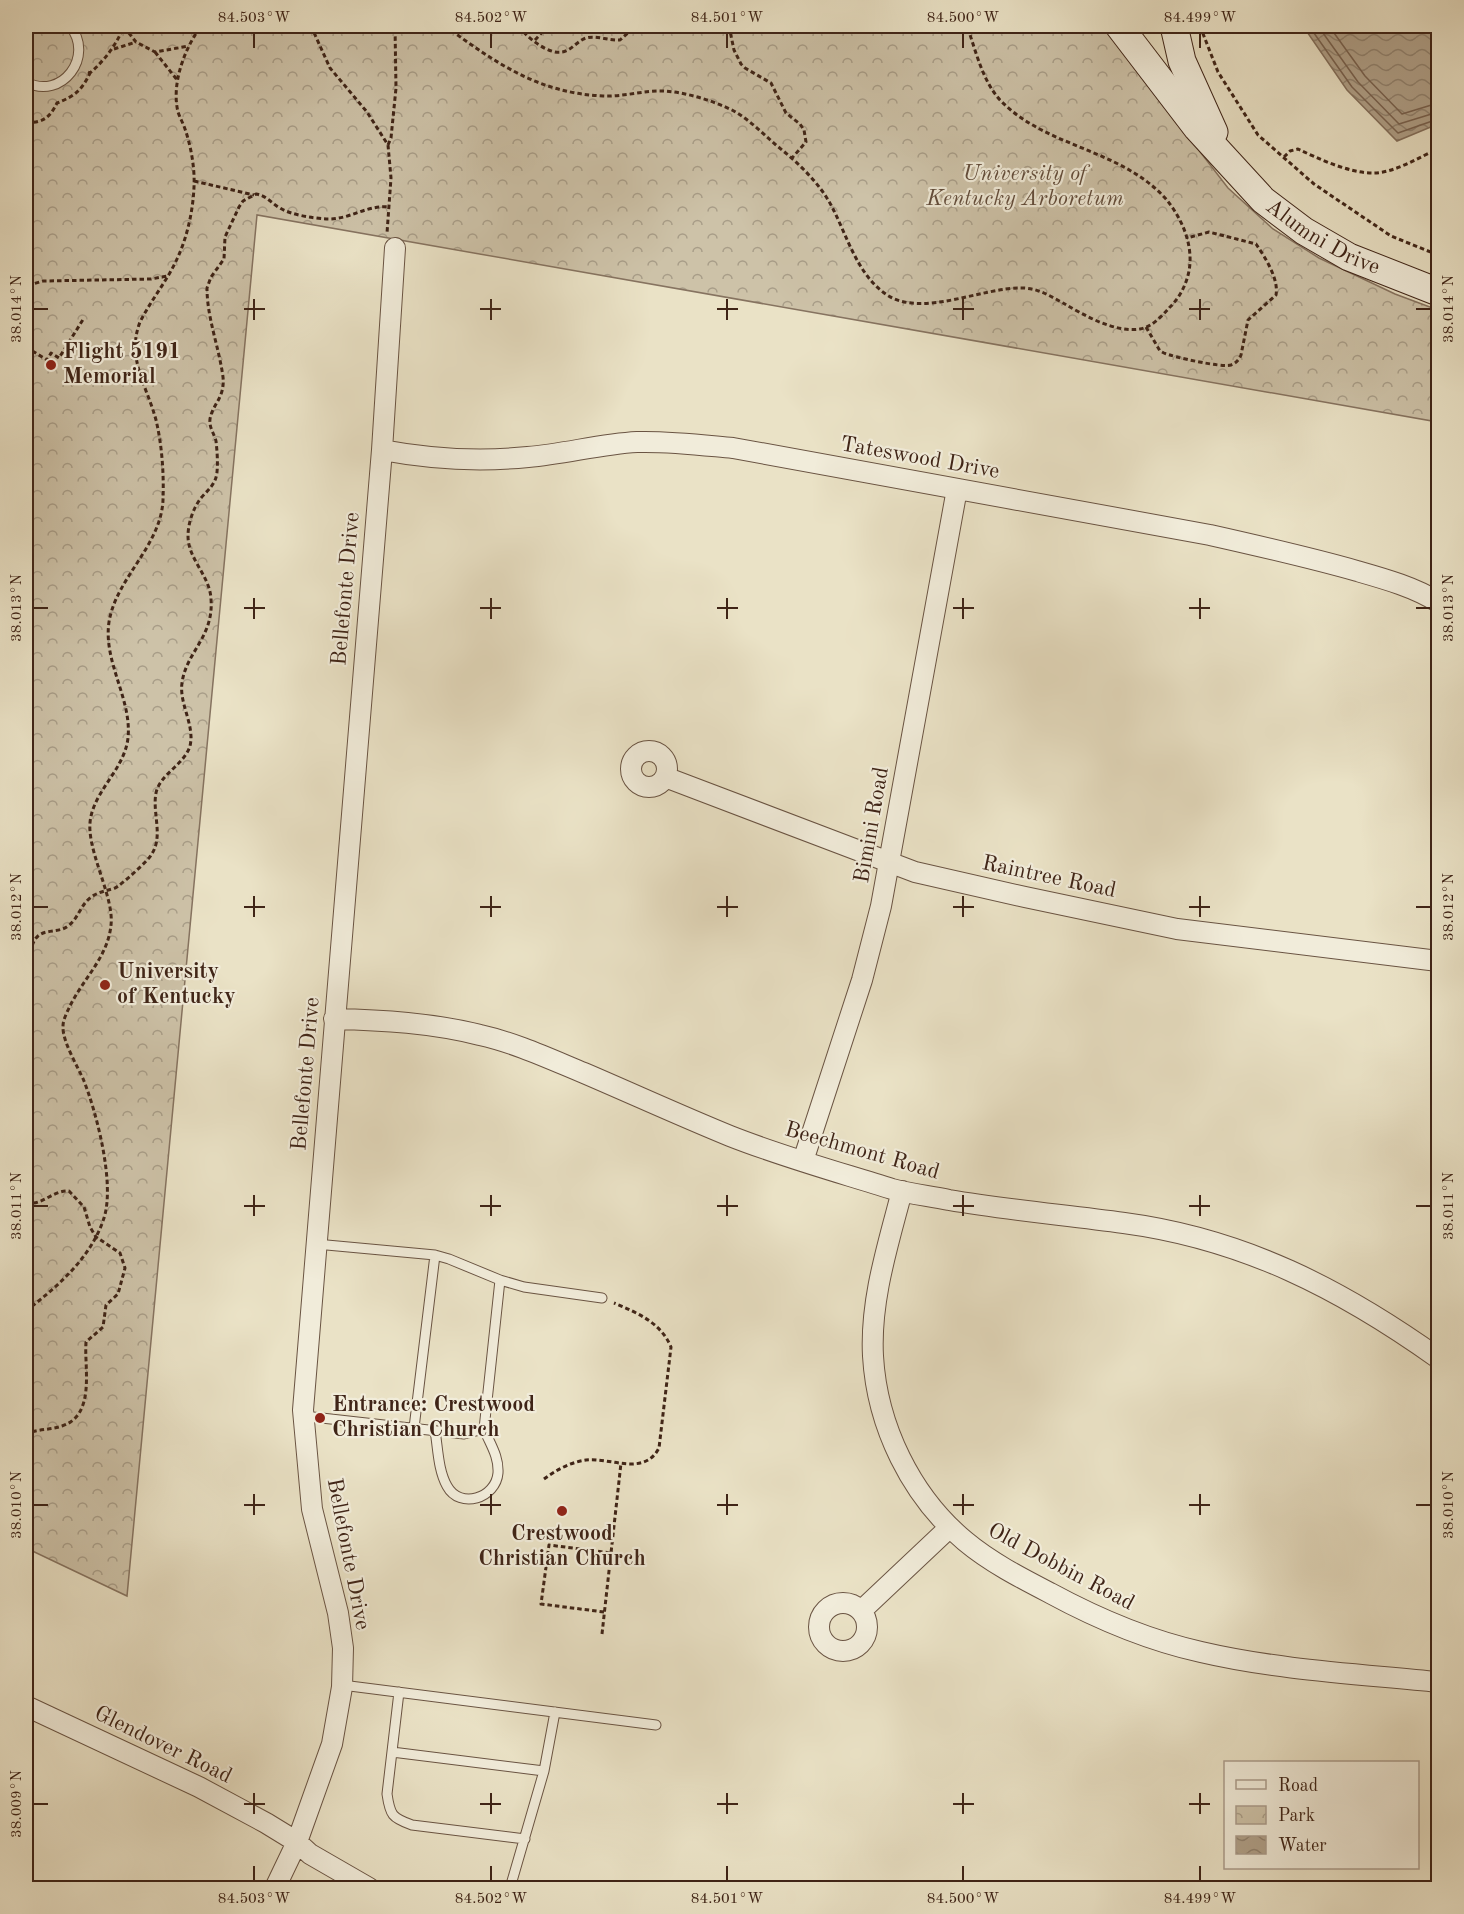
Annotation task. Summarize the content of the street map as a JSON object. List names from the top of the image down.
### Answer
{
  "streets": {
    "main road": ["Alumni Drive"],
    "street": [
      "Tateswood Drive",
      "Bellefonte Drive",
      "Bimini Road",
      "Raintree Road",
      "Beechmont Road",
      "Old Dobbin Road",
      "Glendover Road"
    ]
  },
  "crossings": [
    ["Tateswood Drive", "Bellefonte Drive"],
    ["Tateswood Drive", "Bimini Road"],
    ["Bellefonte Drive", "Beechmont Road"],
    ["Bellefonte Drive", "Glendover Road"],
    ["Bimini Road", "Raintree Road"],
    ["Bimini Road", "Beechmont Road"],
    ["Beechmont Road", "Old Dobbin Road"]
  ],
  "parks": ["University of Kentucky Arboretum"],
  "places": [
    "Flight 5191 Memorial",
    "University of Kentucky",
    "Entrance: Crestwood Christian Church",
    "Crestwood Christian Church"
  ],
  "legend": ["Road", "Park", "Water"],
  "coordinates": [
    "84.503°W",
    "84.502°W",
    "84.501°W",
    "84.500°W",
    "84.499°W",
    "38.014°N",
    "38.013°N",
    "38.012°N",
    "38.011°N",
    "38.010°N",
    "38.009°N"
  ]
}
